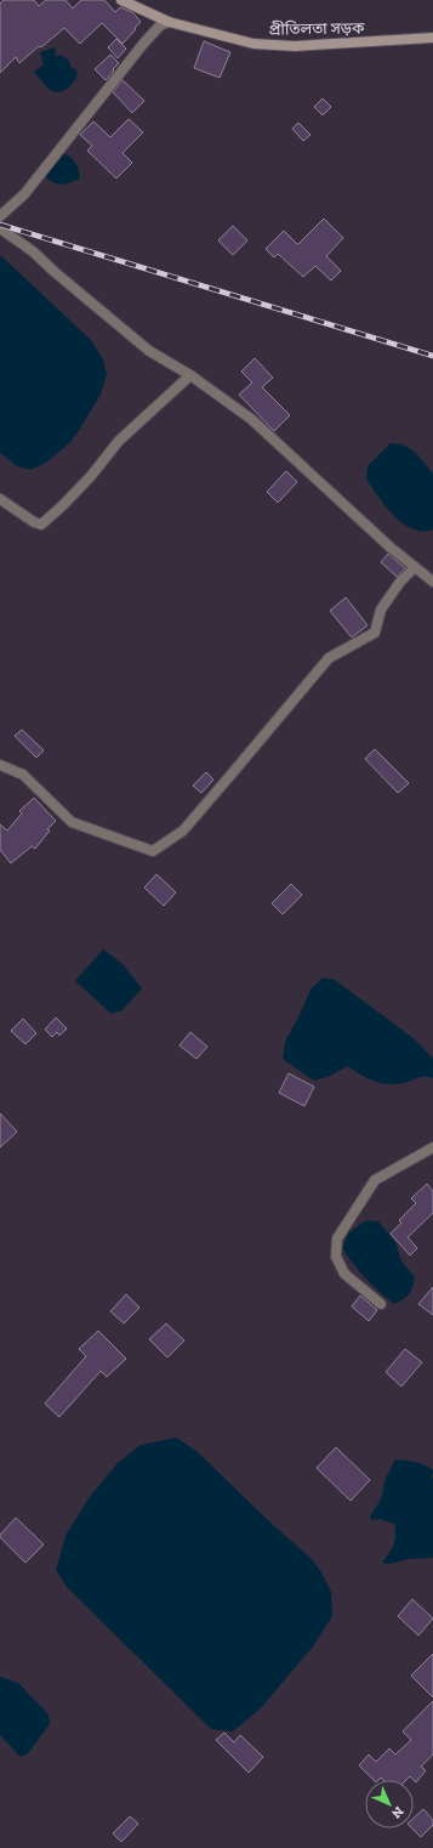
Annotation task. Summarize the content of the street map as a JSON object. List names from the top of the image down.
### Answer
{
  "streets": {
    "main road": ["প্রীতিলতা সড়ক"]
  },
  "north": "bottom right"
}
